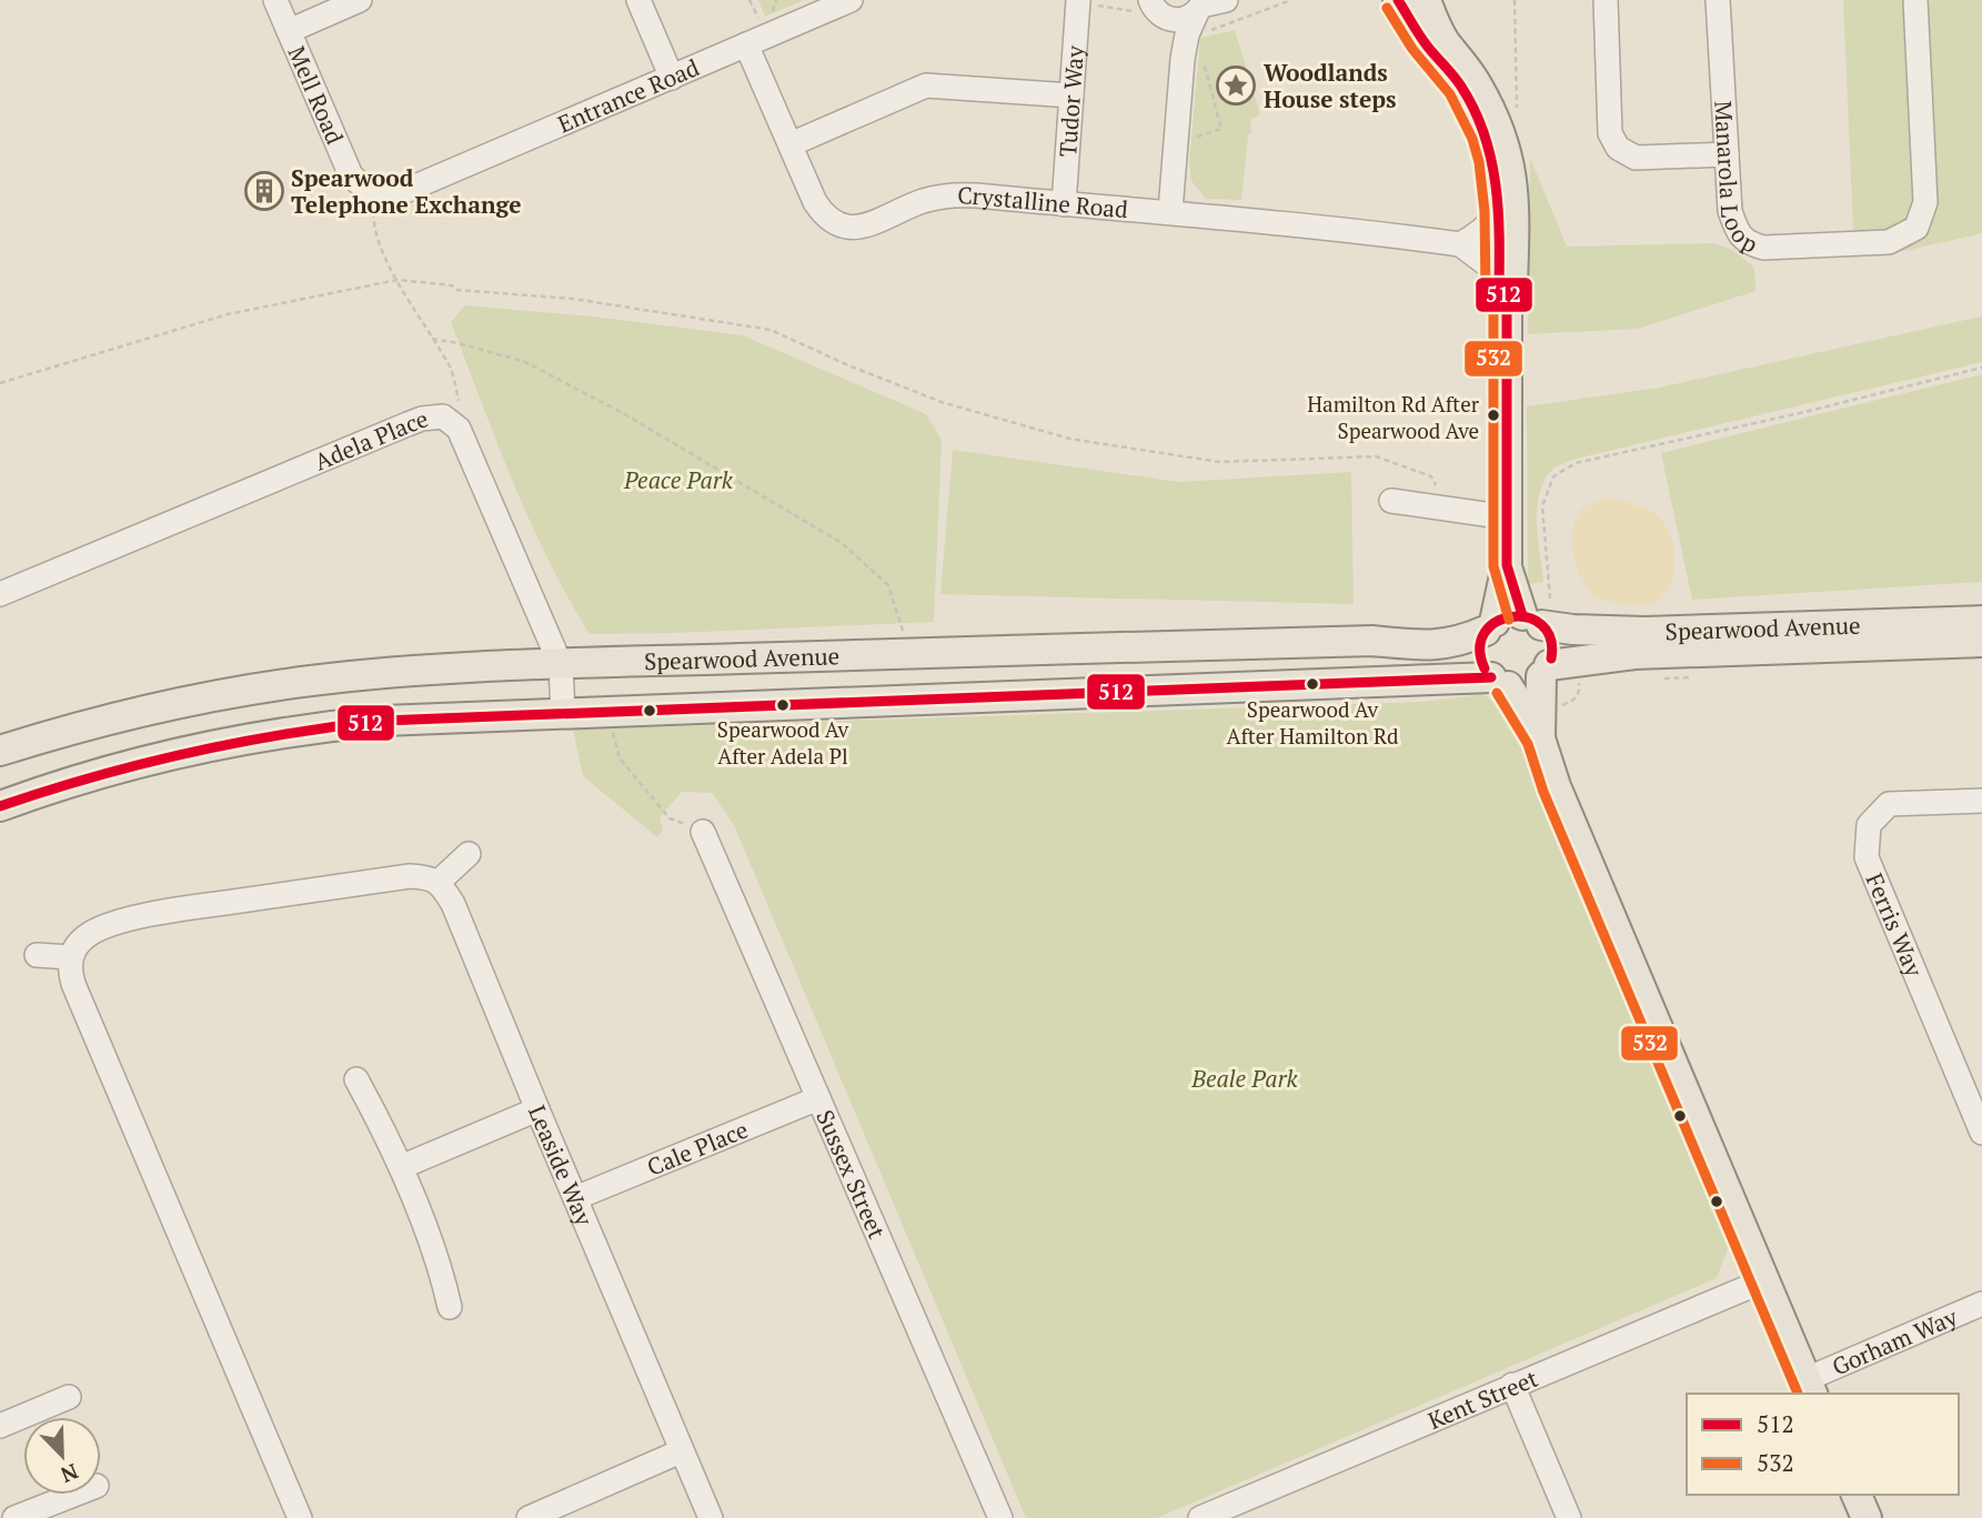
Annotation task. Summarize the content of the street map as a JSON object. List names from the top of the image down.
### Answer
{
  "streets": {
    "main road": ["Spearwood Avenue"],
    "street": [
      "Mell Road",
      "Entrance Road",
      "Tudor Way",
      "Manarola Loop",
      "Crystalline Road",
      "Adela Place",
      "Ferris Way",
      "Cale Place",
      "Leaside Way",
      "Sussex Street",
      "Gorham Way",
      "Kent Street"
    ]
  },
  "crossings": [
    ["Mell Road", "Entrance Road"],
    ["Entrance Road", "Crystalline Road"],
    ["Tudor Way", "Crystalline Road"],
    ["Adela Place", "Spearwood Avenue"],
    ["Cale Place", "Leaside Way"],
    ["Cale Place", "Sussex Street"]
  ],
  "parks": ["Peace Park", "Beale Park"],
  "places": {
    "place": ["Woodlands House steps"],
    "building": ["Spearwood Telephone Exchange"],
    "other": ["Hamilton Rd After Spearwood Ave", "Spearwood Av After Hamilton Rd", "Spearwood Av After Adela Pl"]
  },
  "lines": ["transit line 512", "transit line 532"],
  "legend": ["512", "532"],
  "north": "bottom right"
}
